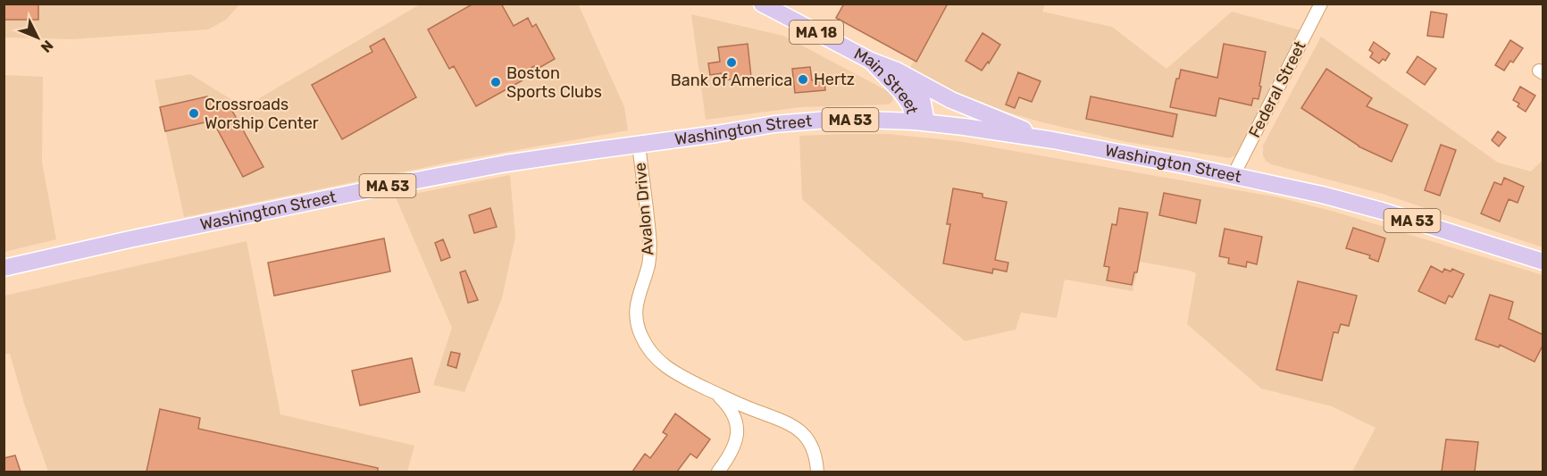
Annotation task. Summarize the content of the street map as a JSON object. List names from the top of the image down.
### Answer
{
  "streets": {
    "main road": [
      "MA 18",
      "Main Street",
      "MA 53",
      "Washington Street"
    ],
    "street": ["Federal Street", "Avalon Drive"]
  },
  "crossings": [
    ["MA 18", "Main Street"],
    ["Main Street", "Washington Street"],
    ["Federal Street", "Washington Street"],
    ["Washington Street", "Avalon Drive"]
  ],
  "places": [
    "Bank of America",
    "Hertz",
    "Boston Sports Clubs",
    "Crossroads Worship Center"
  ],
  "north": "bottom right"
}
